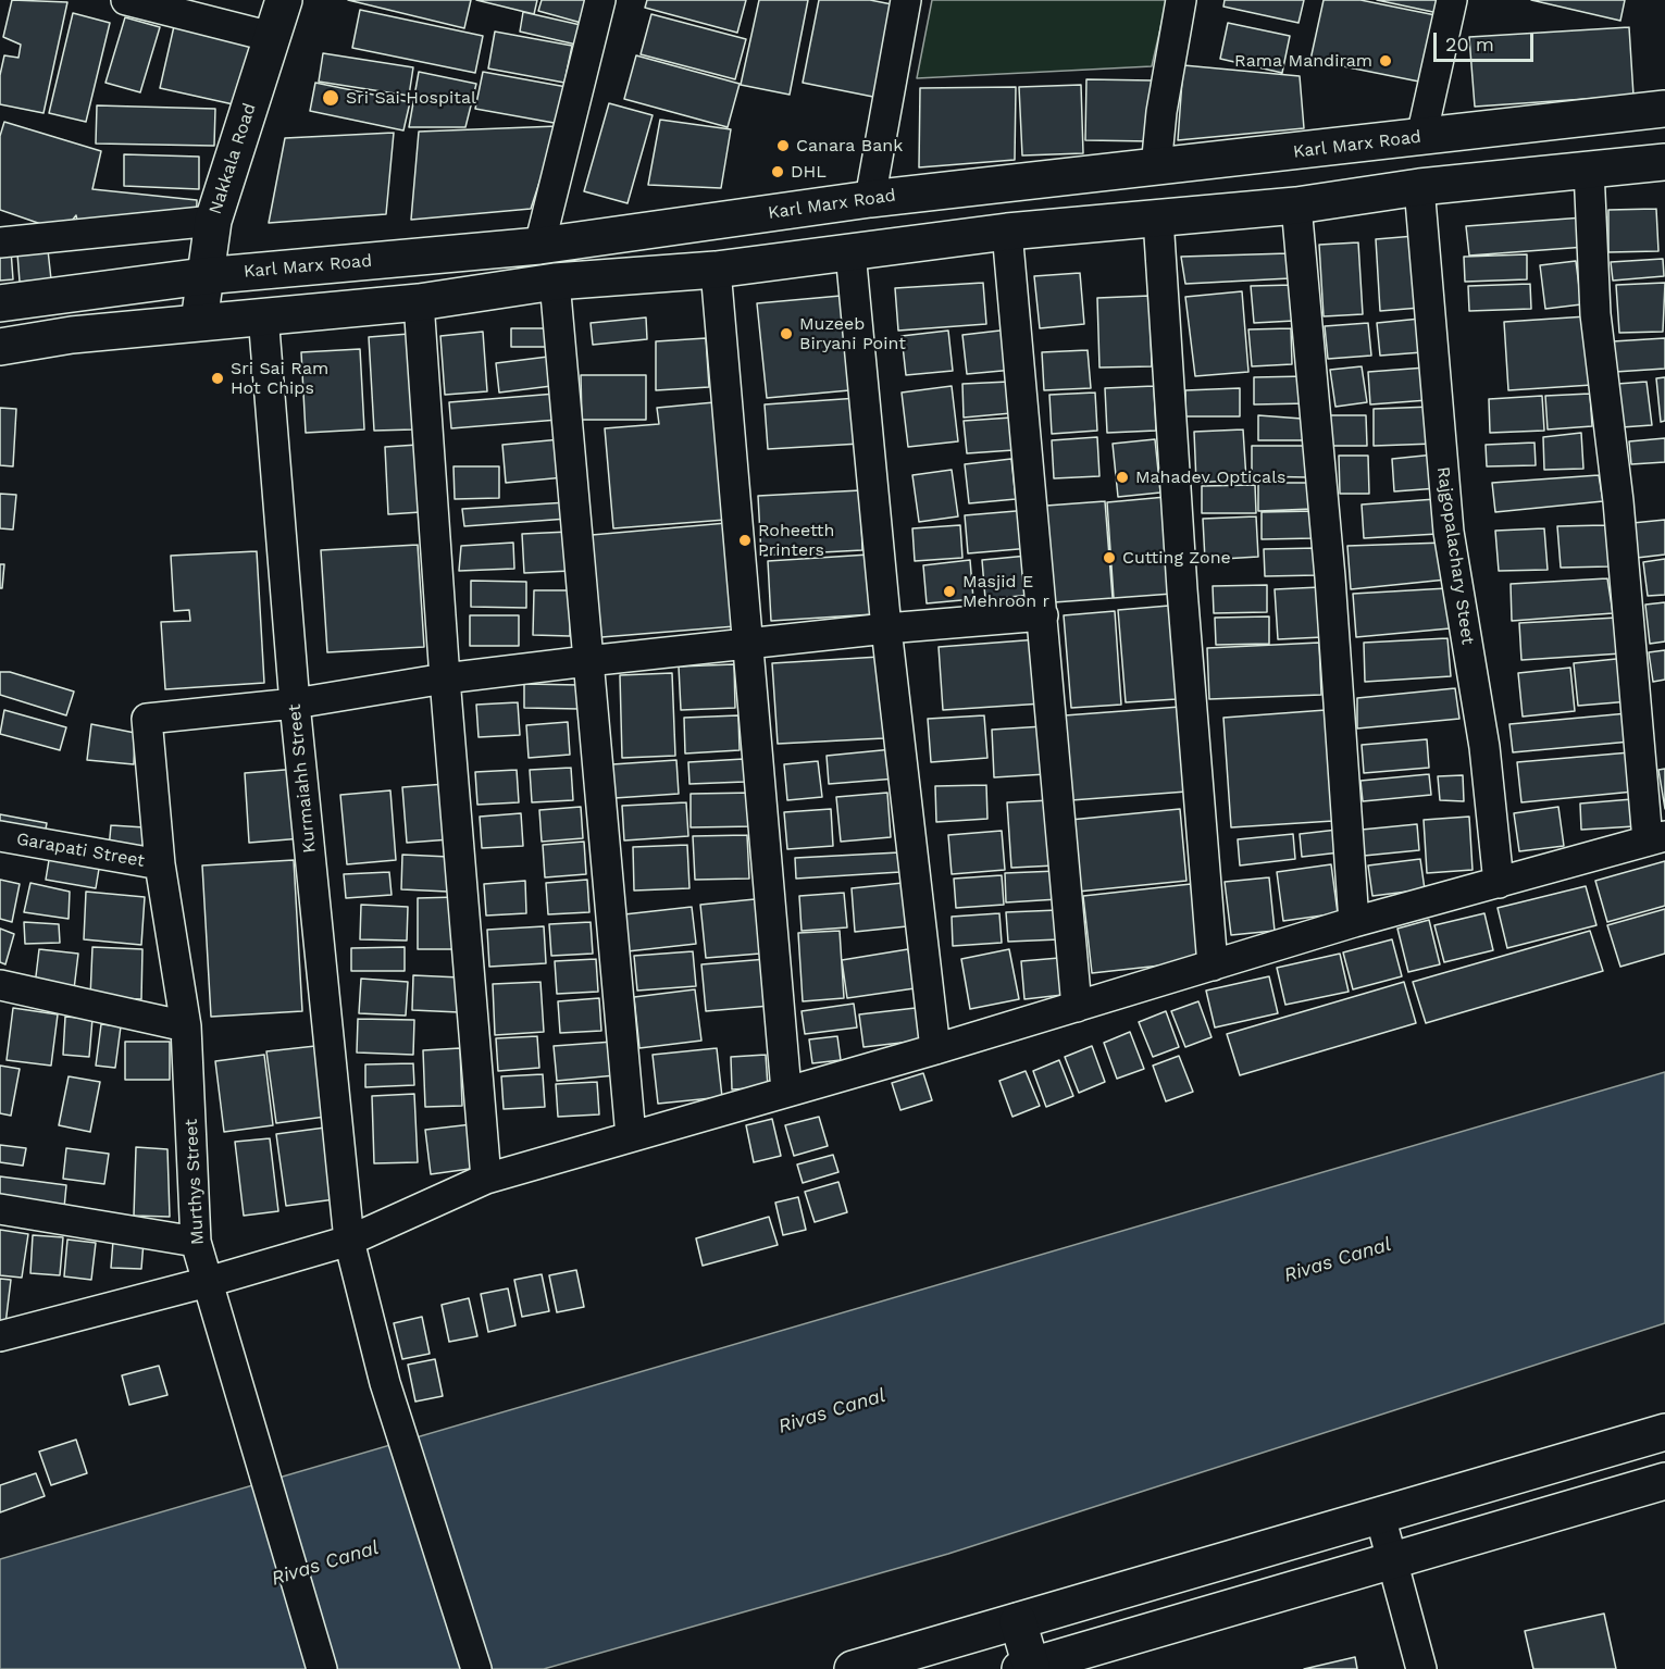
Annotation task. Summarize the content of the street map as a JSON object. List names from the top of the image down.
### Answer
{
  "streets": {
    "main road": ["Karl Marx Road", "Nakkala Road"],
    "street": [
      "Rajgopalachary Steet",
      "Kurmaiahh Street",
      "Garapati Street",
      "Murthys Street"
    ]
  },
  "crossings": [
    ["Karl Marx Road", "Nakkala Road"],
    ["Kurmaiahh Street", "Murthys Street"],
    ["Garapati Street", "Murthys Street"]
  ],
  "water": ["Rivas Canal"],
  "places": [
    "Rama Mandiram",
    "Sri Sai Hospital",
    "Canara Bank",
    "DHL",
    "Muzeeb Biryani Point",
    "Sri Sai Ram Hot Chips",
    "Mahadev Opticals",
    "Roheetth Printers",
    "Cutting Zone",
    "Masjid E Mehroon r"
  ],
  "scale_bar": "20 m"
}
